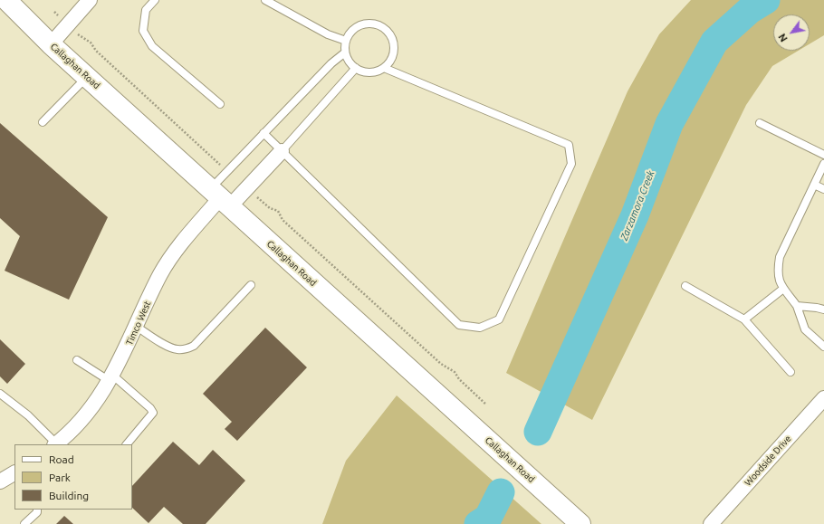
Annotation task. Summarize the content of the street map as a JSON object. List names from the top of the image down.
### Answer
{
  "streets": {
    "main road": ["Callaghan Road"],
    "street": ["Timco West", "Woodside Drive"]
  },
  "crossings": [
    ["Callaghan Road", "Timco West"]
  ],
  "water": ["Zarzamora Creek"],
  "legend": ["Road", "Park", "Building"],
  "north": "bottom left"
}
